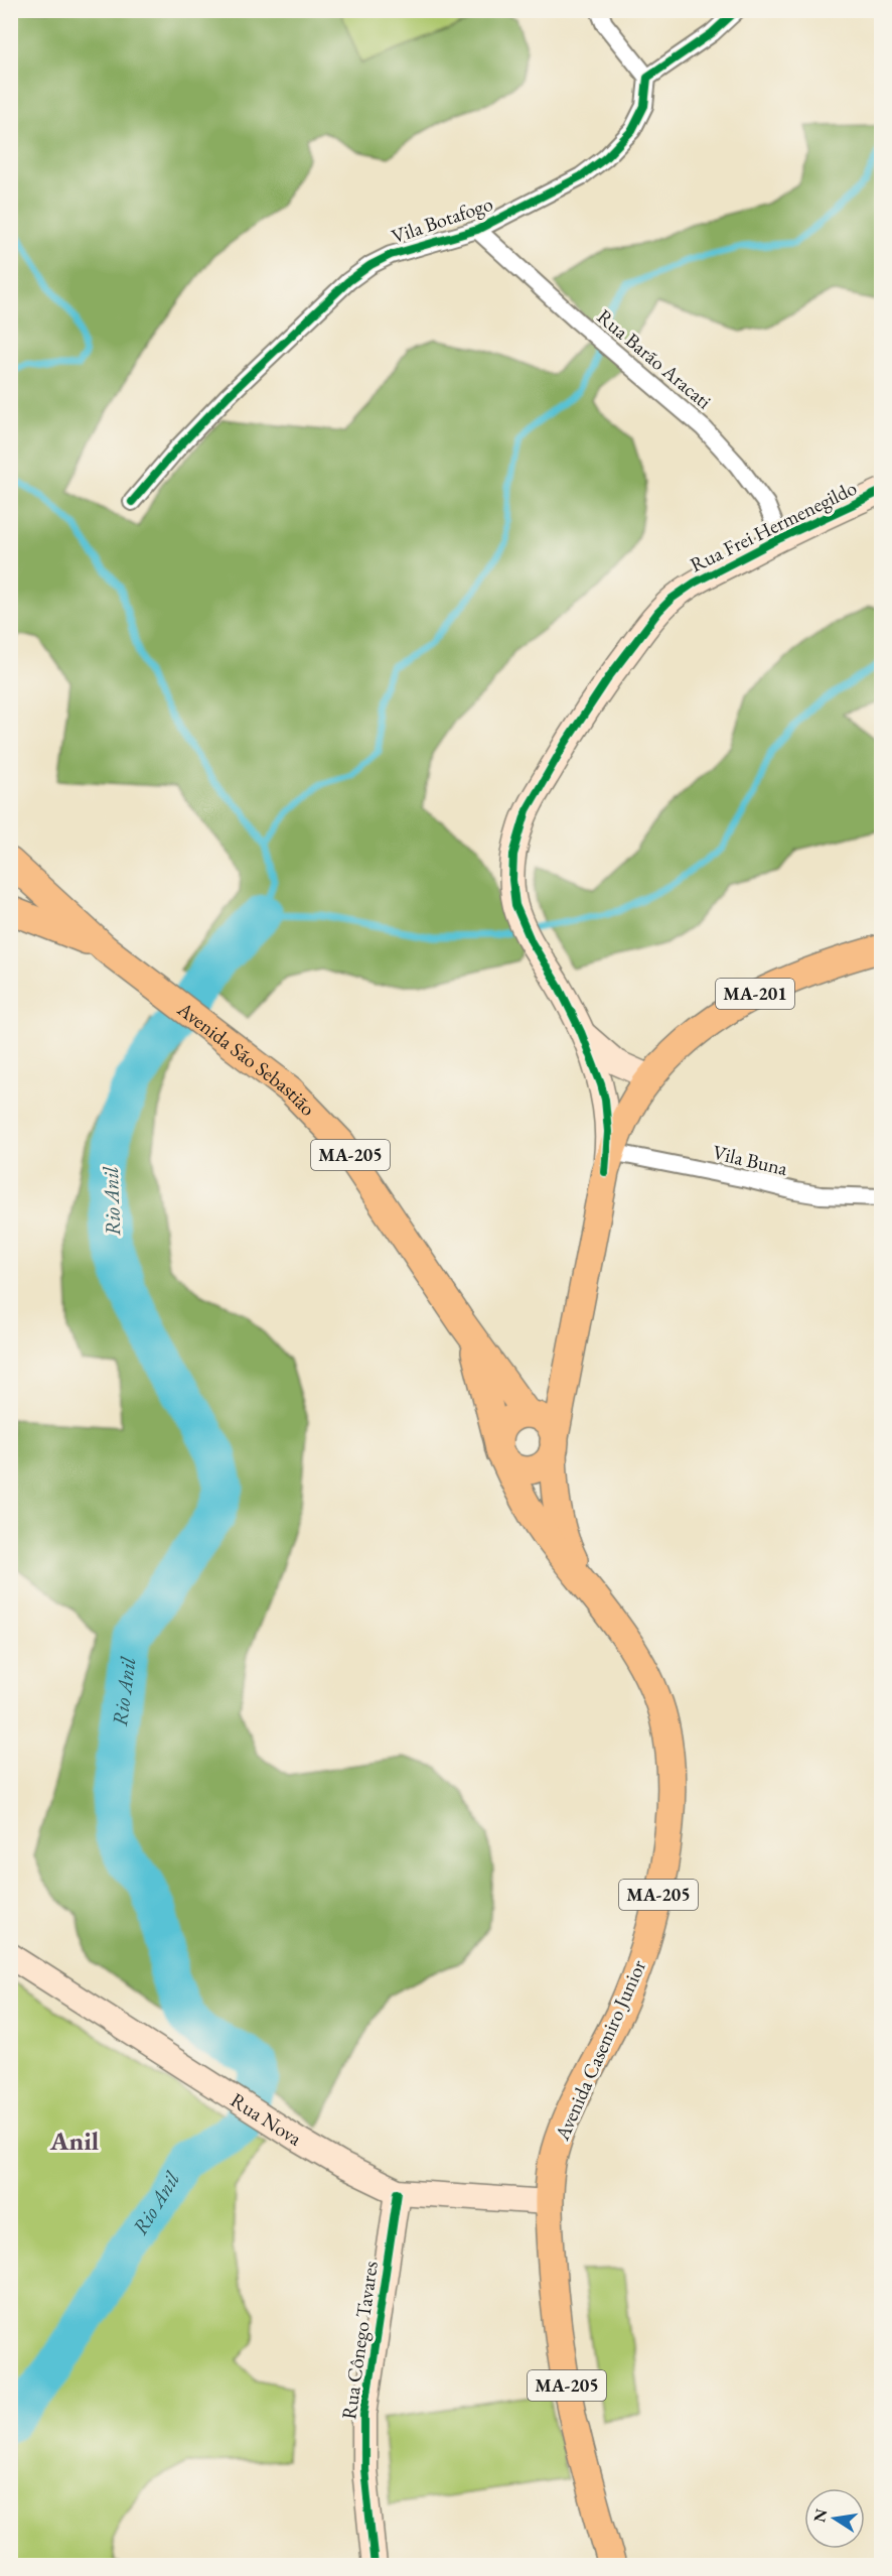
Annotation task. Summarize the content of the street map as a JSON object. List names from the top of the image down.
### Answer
{
  "streets": {
    "main road": [
      "MA-201",
      "Avenida São Sebastião",
      "MA-205",
      "Avenida Casemiro Junior"
    ],
    "street": [
      "Vila Botafogo",
      "Rua Barão Aracati",
      "Rua Frei Hermenegildo",
      "Vila Buna",
      "Rua Nova",
      "Rua Cônego Tavares"
    ]
  },
  "crossings": [
    ["Vila Botafogo", "Rua Barão Aracati"],
    ["Rua Barão Aracati", "Rua Frei Hermenegildo"],
    ["Rua Frei Hermenegildo", "MA-201"],
    ["Rua Frei Hermenegildo", "Vila Buna"],
    ["MA-201", "Avenida São Sebastião"],
    ["MA-201", "MA-205"],
    ["MA-201", "Vila Buna"],
    ["MA-201", "Avenida Casemiro Junior"],
    ["Avenida São Sebastião", "MA-205"],
    ["Avenida São Sebastião", "Avenida Casemiro Junior"],
    ["MA-205", "Avenida Casemiro Junior"],
    ["Avenida Casemiro Junior", "Rua Nova"],
    ["Rua Nova", "Rua Cônego Tavares"]
  ],
  "districts": ["Anil"],
  "water": ["Rio Anil"],
  "north": "left"
}
